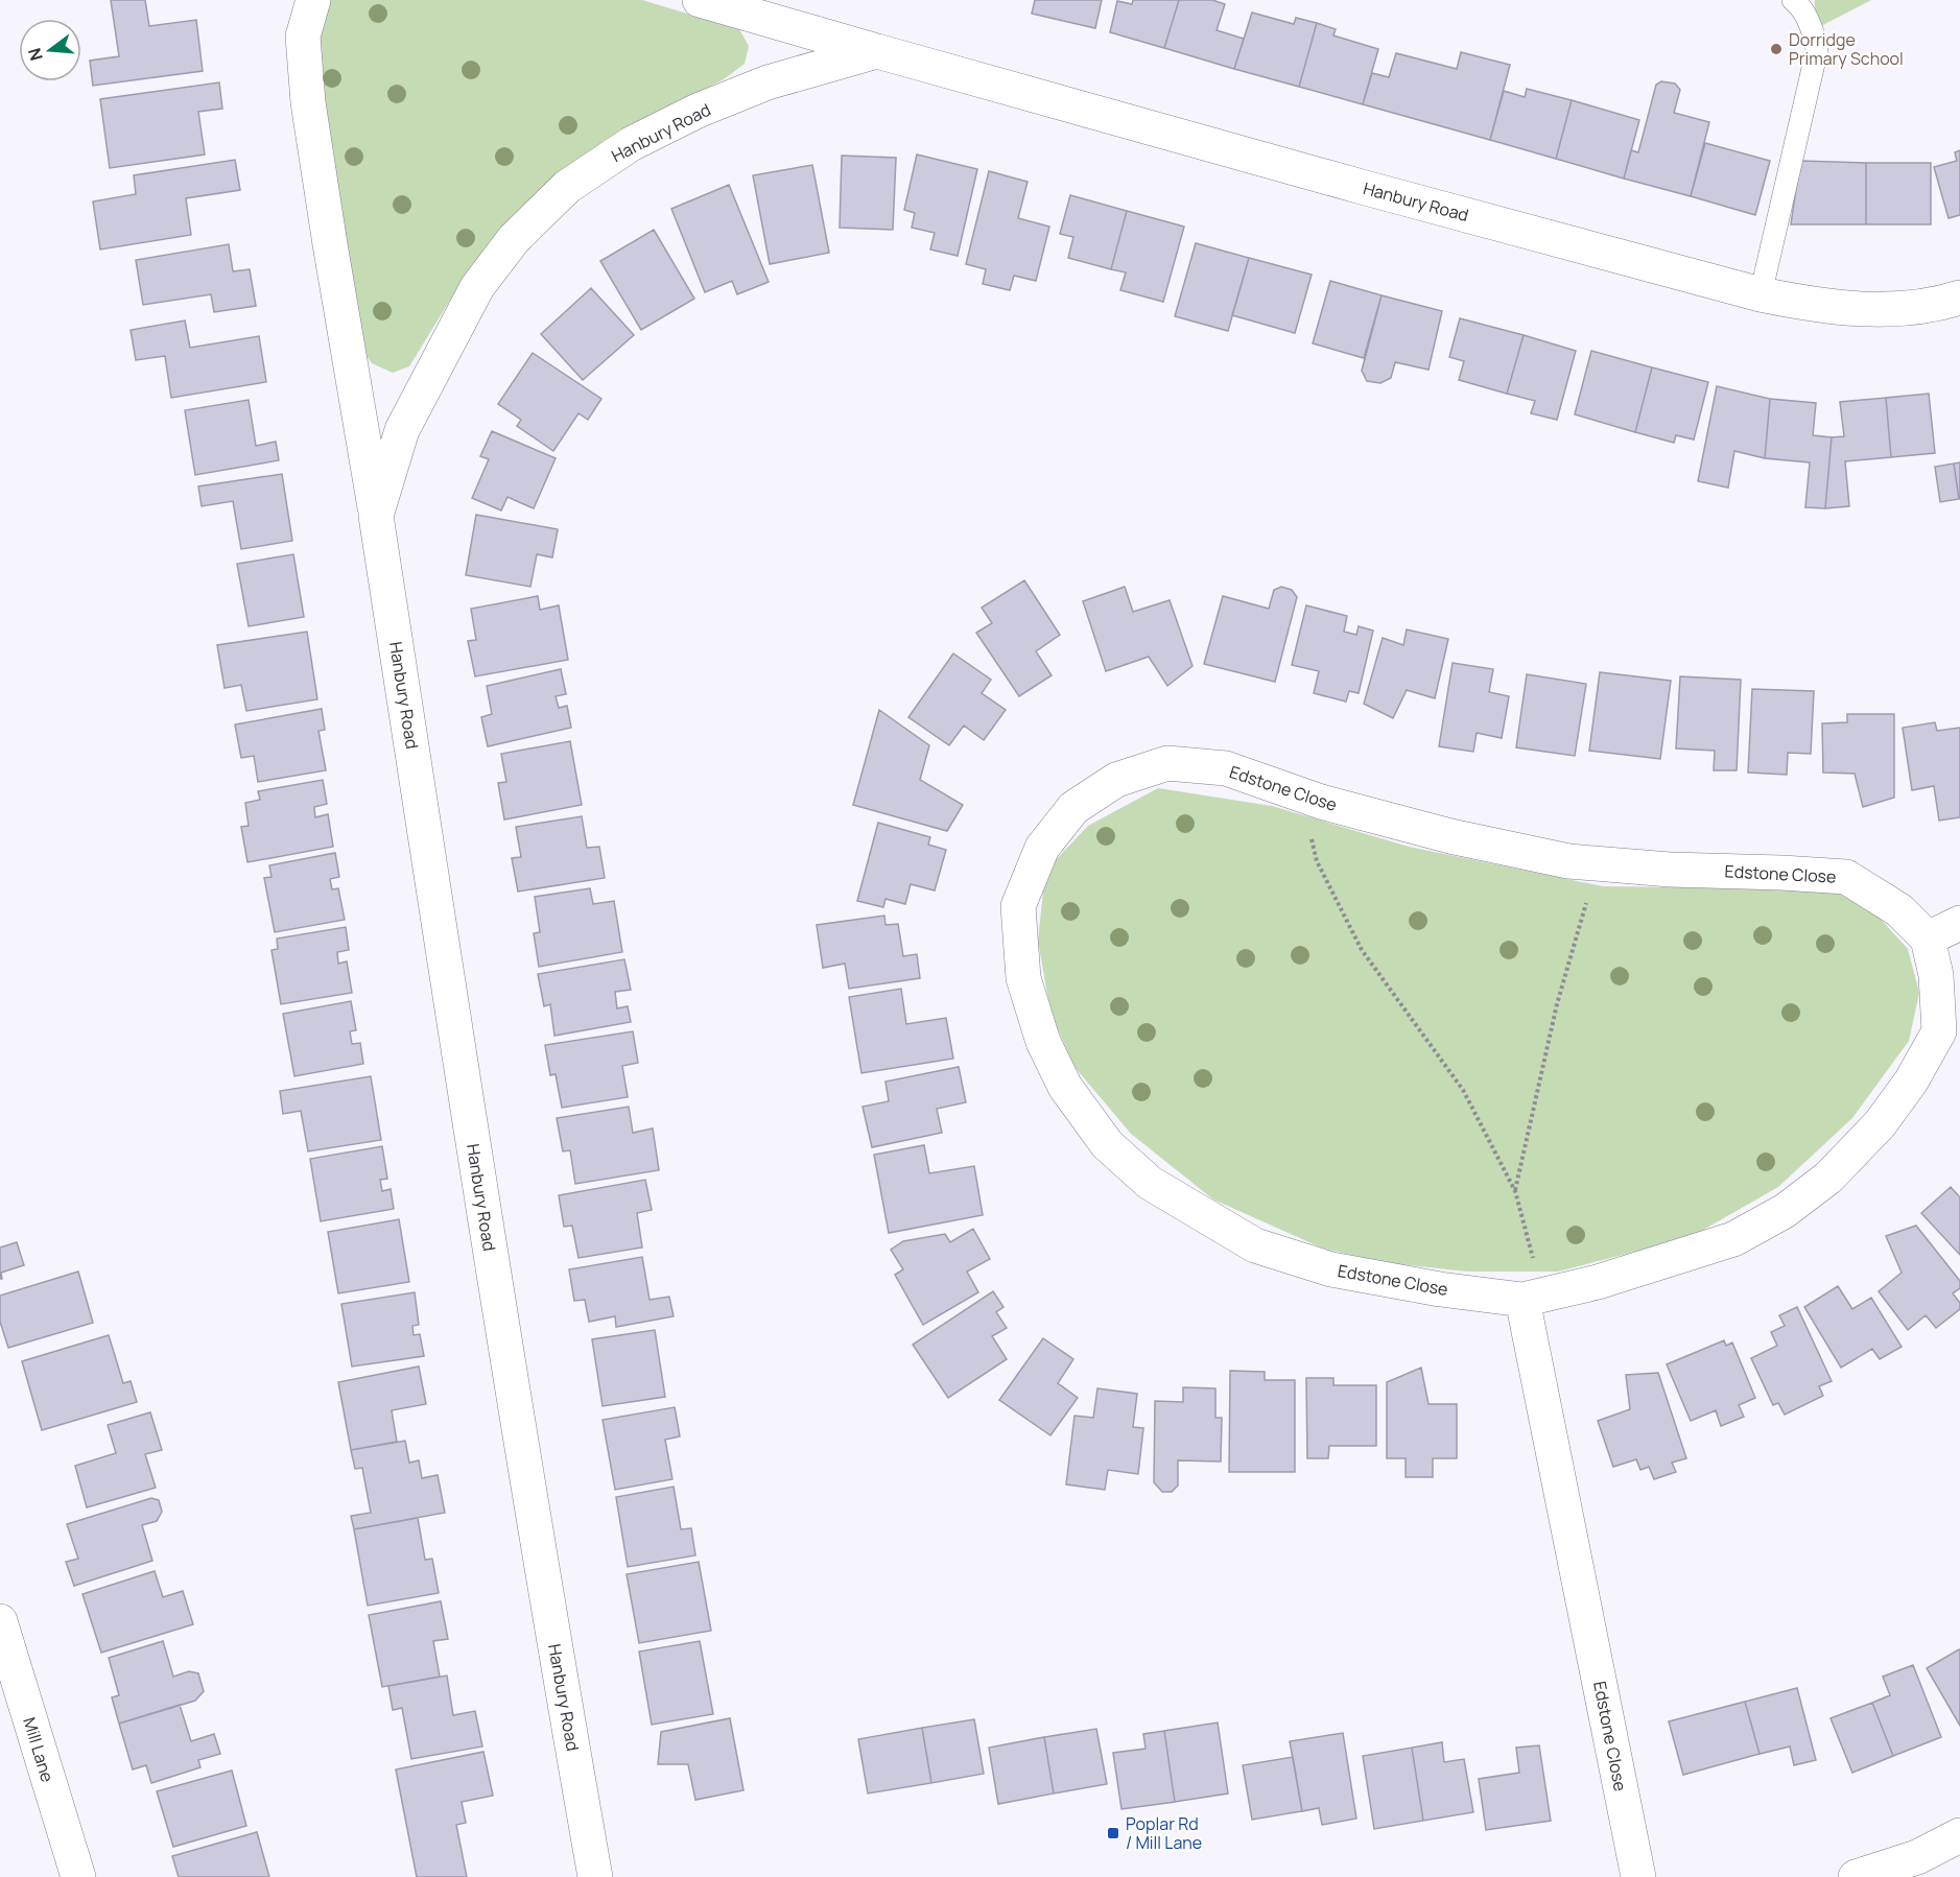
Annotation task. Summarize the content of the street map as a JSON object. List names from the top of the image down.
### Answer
{
  "streets": {
    "street": ["Hanbury Road", "Edstone Close", "Mill Lane"]
  },
  "places": {
    "other": ["Dorridge Primary School"],
    "transit": ["Poplar Rd / Mill Lane"]
  },
  "north": "left"
}
